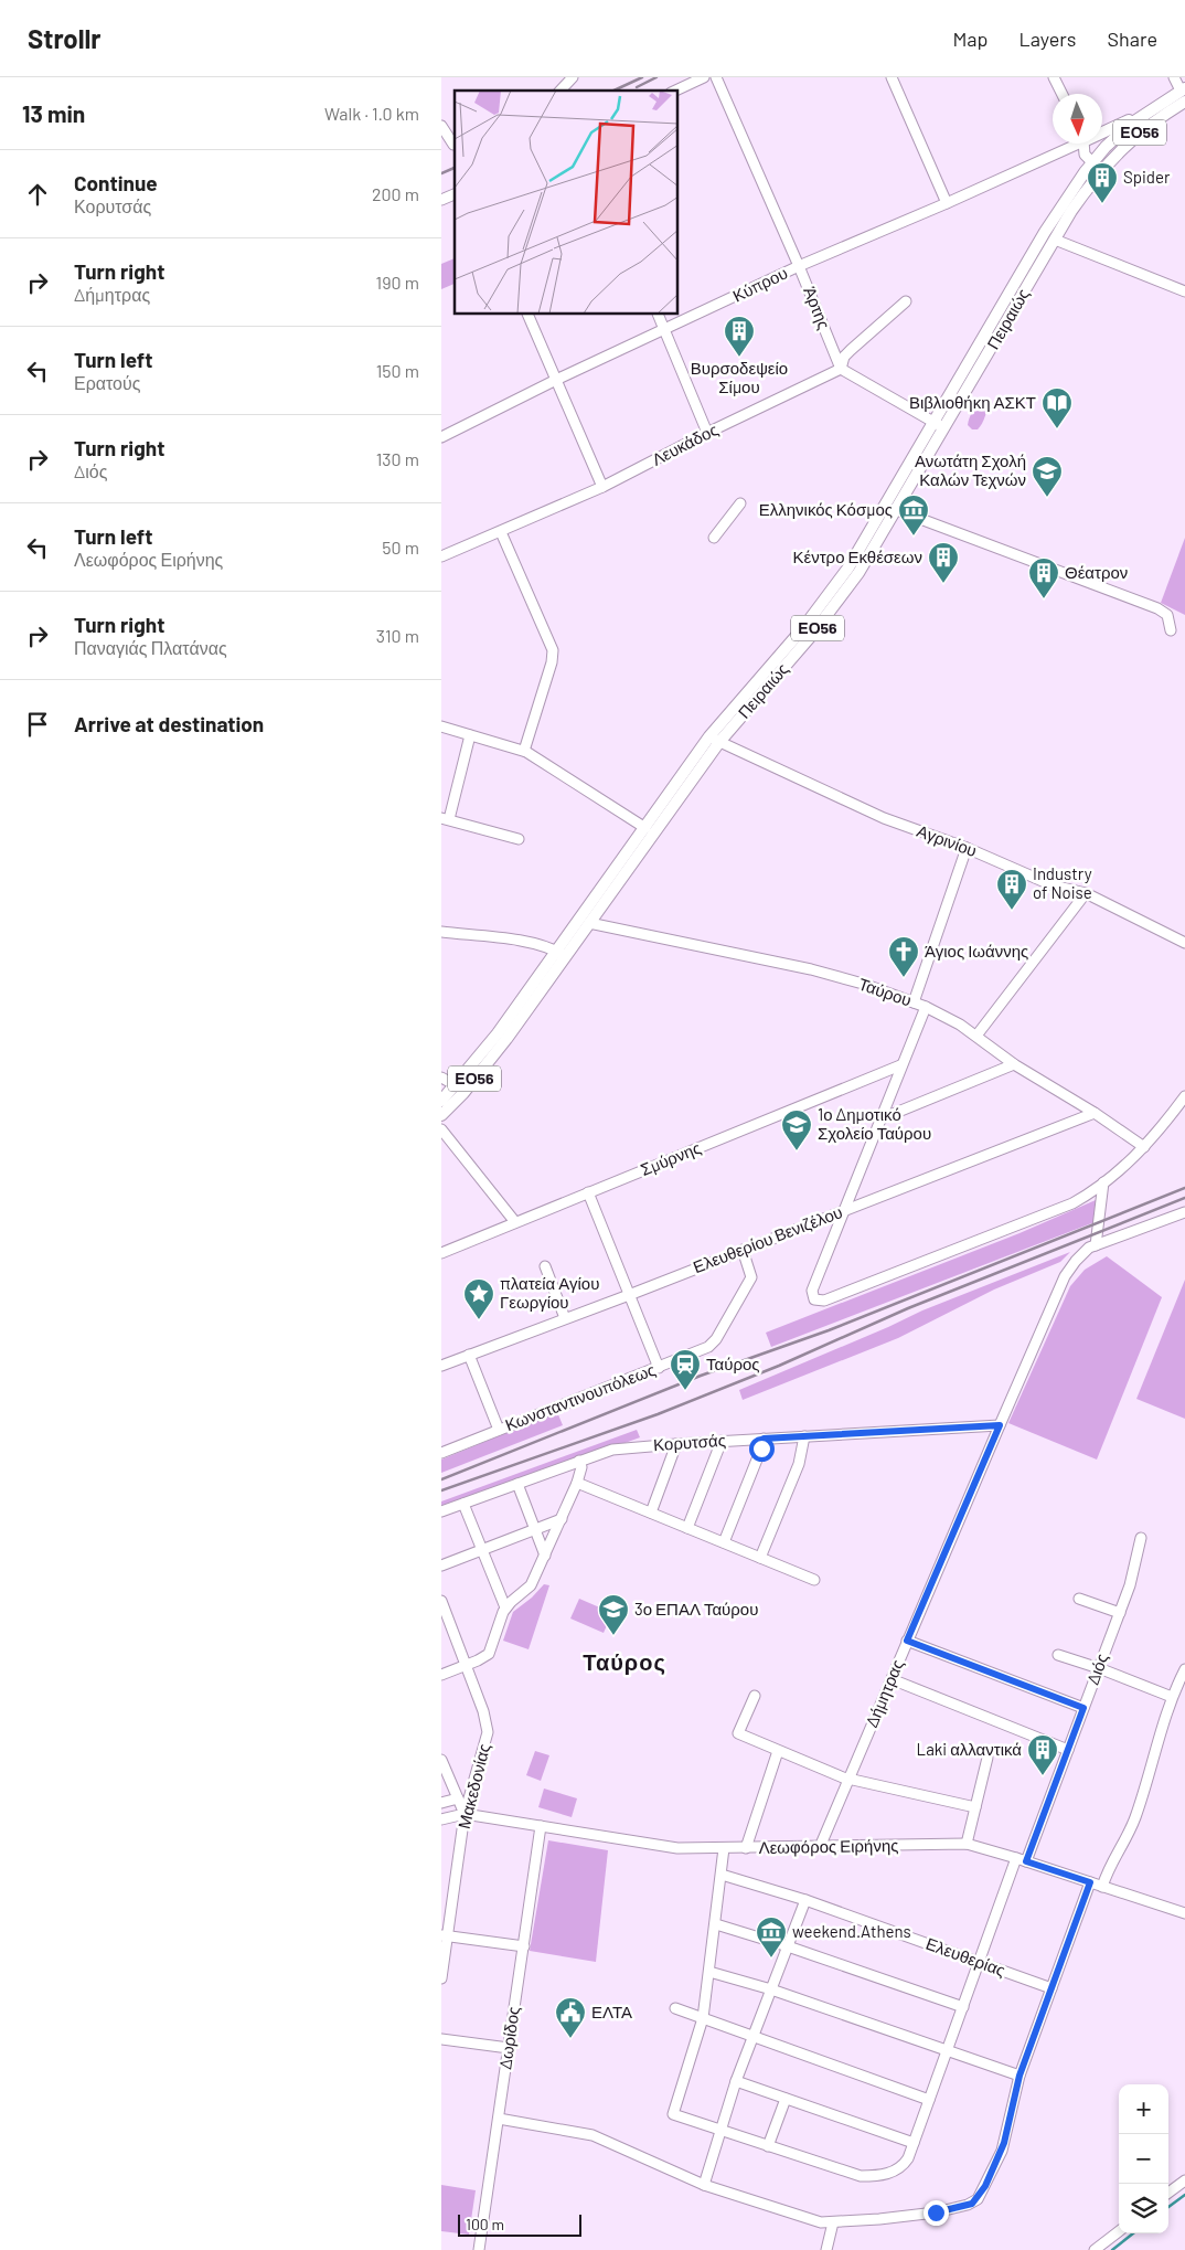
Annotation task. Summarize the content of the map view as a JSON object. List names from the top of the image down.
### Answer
{
  "streets": {
    "main road": ["ΕΟ56", "Πειραιώς"],
    "street": [
      "Κύπρου",
      "Άρτης",
      "Λευκάδος",
      "Αγρινίου",
      "Ταύρου",
      "Σμύρνης",
      "Ελευθερίου Βενιζέλου",
      "Κωνσταντινουπόλεως",
      "Κορυτσάς",
      "Διός",
      "Δήμητρας",
      "Μακεδονίας",
      "Λεωφόρος Ειρήνης",
      "Ελευθερίας",
      "Δωρίδος"
    ]
  },
  "crossings": [
    ["Κύπρου", "Άρτης"],
    ["Άρτης", "Λευκάδος"],
    ["Πειραιώς", "Αγρινίου"],
    ["Πειραιώς", "Ταύρου"],
    ["Ταύρου", "Ελευθερίου Βενιζέλου"],
    ["Ελευθερίου Βενιζέλου", "Κωνσταντινουπόλεως"],
    ["Κορυτσάς", "Δήμητρας"],
    ["Διός", "Λεωφόρος Ειρήνης"],
    ["Διός", "Ελευθερίας"],
    ["Δήμητρας", "Λεωφόρος Ειρήνης"],
    ["Μακεδονίας", "Λεωφόρος Ειρήνης"],
    ["Λεωφόρος Ειρήνης", "Δωρίδος"]
  ],
  "districts": ["Ταύρος"],
  "places": {
    "building": [
      "Spider",
      "Βυρσοδεψείο Σίμου",
      "Κέντρο Εκθέσεων",
      "Θέατρον",
      "Industry of Noise",
      "Laki αλλαντικά"
    ],
    "library": ["Βιβλιοθήκη ΑΣΚΤ"],
    "school or university": ["Ανωτάτη Σχολή Καλών Τεχνών", "1ο Δημοτικό Σχολείο Ταύρου", "3ο ΕΠΑΛ Ταύρου"],
    "museum": ["Ελληνικός Κόσμος", "weekend.Athens"],
    "church": ["Άγιος Ιωάννης"],
    "place": ["πλατεία Αγίου Γεωργίου"],
    "station": ["Ταύρος"],
    "public building": ["ΕΛΤΑ"]
  },
  "scale_bar": "100 m",
  "north": "bottom",
  "page": {
    "header": "Strollr",
    "nav": ["Map", "Layers", "Share"],
    "heading": ["13 min", "Walk · 1.0 km"],
    "list": [
      ["Continue", "Κορυτσάς", "200 m"],
      ["Turn right", "Δήμητρας", "190 m"],
      ["Turn left", "Ερατούς", "150 m"],
      ["Turn right", "Διός", "130 m"],
      ["Turn left", "Λεωφόρος Ειρήνης", "50 m"],
      ["Turn right", "Παναγιάς Πλατάνας", "310 m"],
      "Arrive at destination"
    ],
    "map_buttons": ["+", "−"],
    "scale": "100 m"
  }
}
